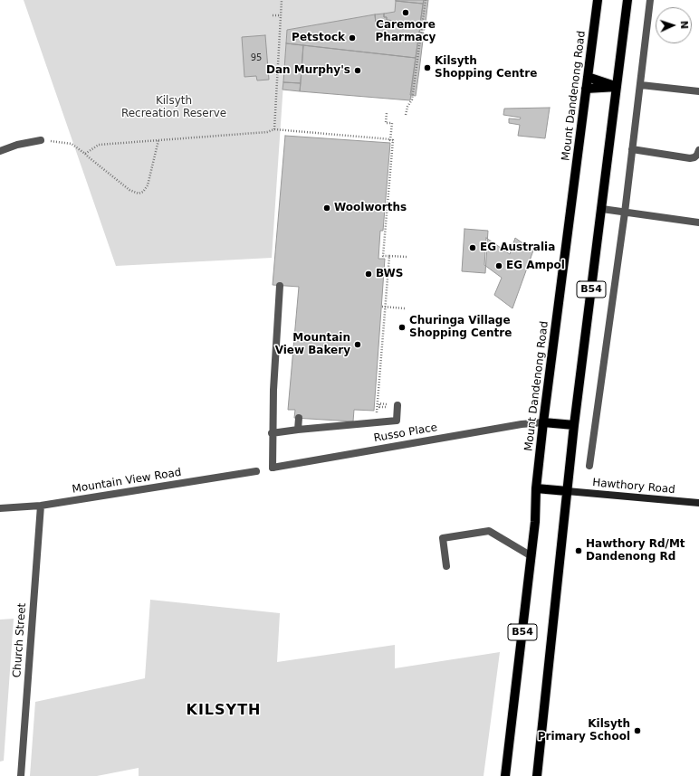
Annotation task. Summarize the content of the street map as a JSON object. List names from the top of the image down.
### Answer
{
  "streets": {
    "main road": ["Mount Dandenong Road", "B54", "Hawthory Road"],
    "street": ["Russo Place", "Mountain View Road", "Church Street"]
  },
  "crossings": [
    ["Mount Dandenong Road", "Russo Place"],
    ["B54", "Hawthory Road"],
    ["Mountain View Road", "Church Street"]
  ],
  "districts": ["KILSYTH"],
  "parks": ["Kilsyth Recreation Reserve"],
  "places": [
    "Caremore Pharmacy",
    "Petstock",
    "Kilsyth Shopping Centre",
    "Dan Murphy's",
    "Woolworths",
    "EG Australia",
    "EG Ampol",
    "BWS",
    "Churinga Village Shopping Centre",
    "Mountain View Bakery",
    "Hawthory Rd/Mt Dandenong Rd",
    "Kilsyth Primary School"
  ],
  "house_numbers": ["95"],
  "north": "right"
}
